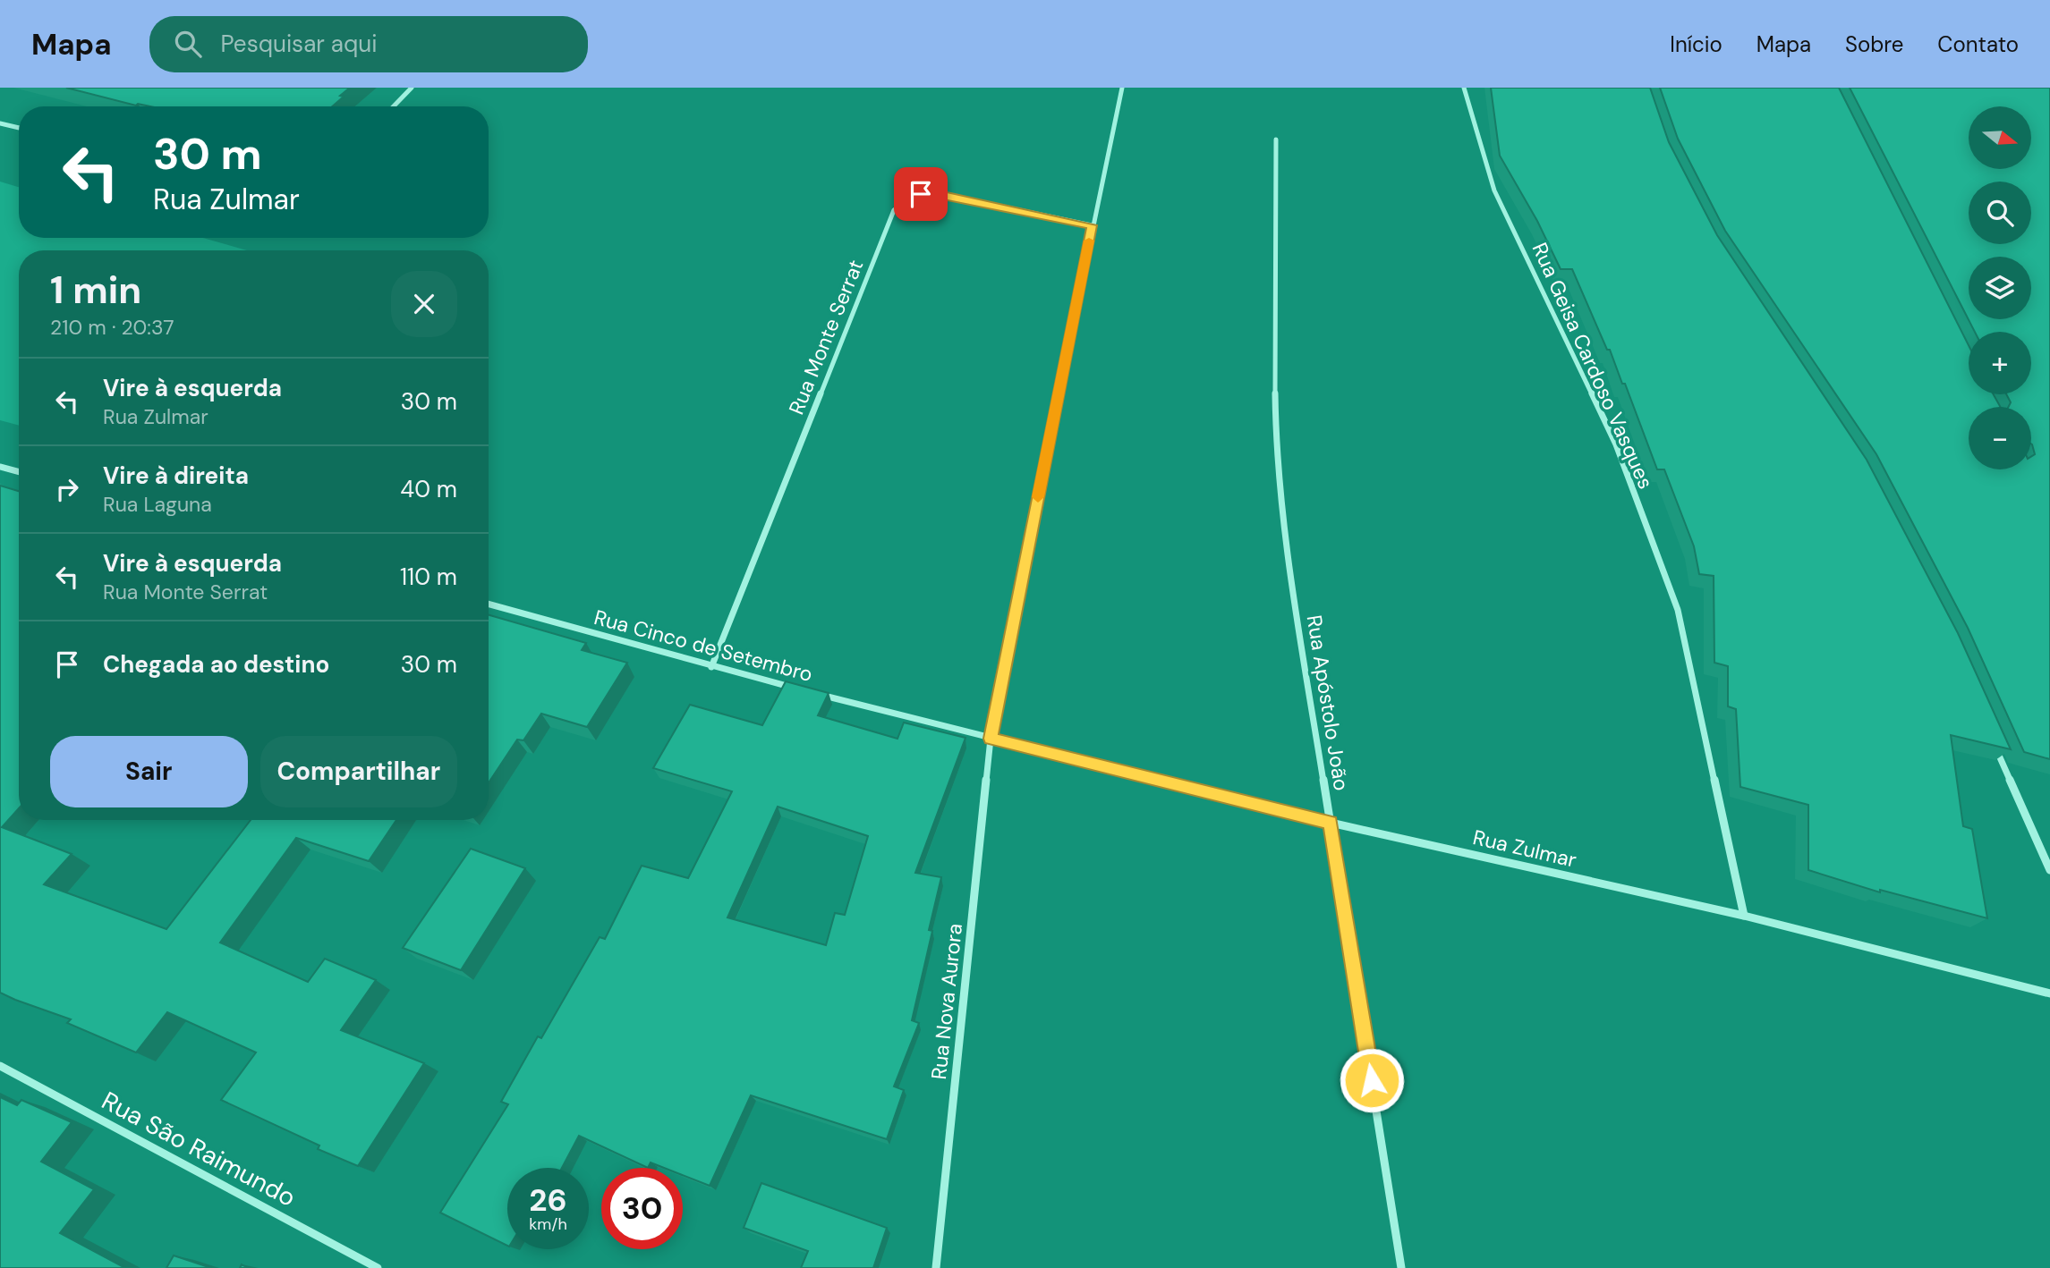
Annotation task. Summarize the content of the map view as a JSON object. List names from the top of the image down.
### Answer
{
  "streets": {
    "street": [
      "Rua Monte Serrat",
      "Rua Geisa Cardoso Vasques",
      "Rua Cinco de Setembro",
      "Rua Apóstolo João",
      "Rua Zulmar",
      "Rua Nova Aurora",
      "Rua São Raimundo"
    ]
  },
  "crossings": [
    ["Rua Monte Serrat", "Rua Cinco de Setembro"],
    ["Rua Monte Serrat", "Rua Nova Aurora"],
    ["Rua Geisa Cardoso Vasques", "Rua Zulmar"],
    ["Rua Cinco de Setembro", "Rua Zulmar"],
    ["Rua Cinco de Setembro", "Rua Nova Aurora"],
    ["Rua Apóstolo João", "Rua Zulmar"],
    ["Rua Zulmar", "Rua Nova Aurora"]
  ],
  "north": "right",
  "page": {
    "header": "Mapa",
    "search": "Pesquisar aqui",
    "nav": [
      "Início",
      "Mapa",
      "Sobre",
      "Contato"
    ],
    "map_buttons": ["+", "−"],
    "turn": ["30 m", "Rua Zulmar"],
    "heading": ["1 min", "210 m · 20:37"],
    "list": [
      {
        "name": "Vire à esquerda",
        "note": "Rua Zulmar",
        "value": "30 m"
      },
      {
        "name": "Vire à direita",
        "note": "Rua Laguna",
        "value": "40 m"
      },
      {
        "name": "Vire à esquerda",
        "note": "Rua Monte Serrat",
        "value": "110 m"
      },
      {
        "name": "Chegada ao destino",
        "value": "30 m"
      }
    ],
    "buttons": ["Sair", "Compartilhar"],
    "speed": "26 km/h",
    "limit": "30"
  }
}
